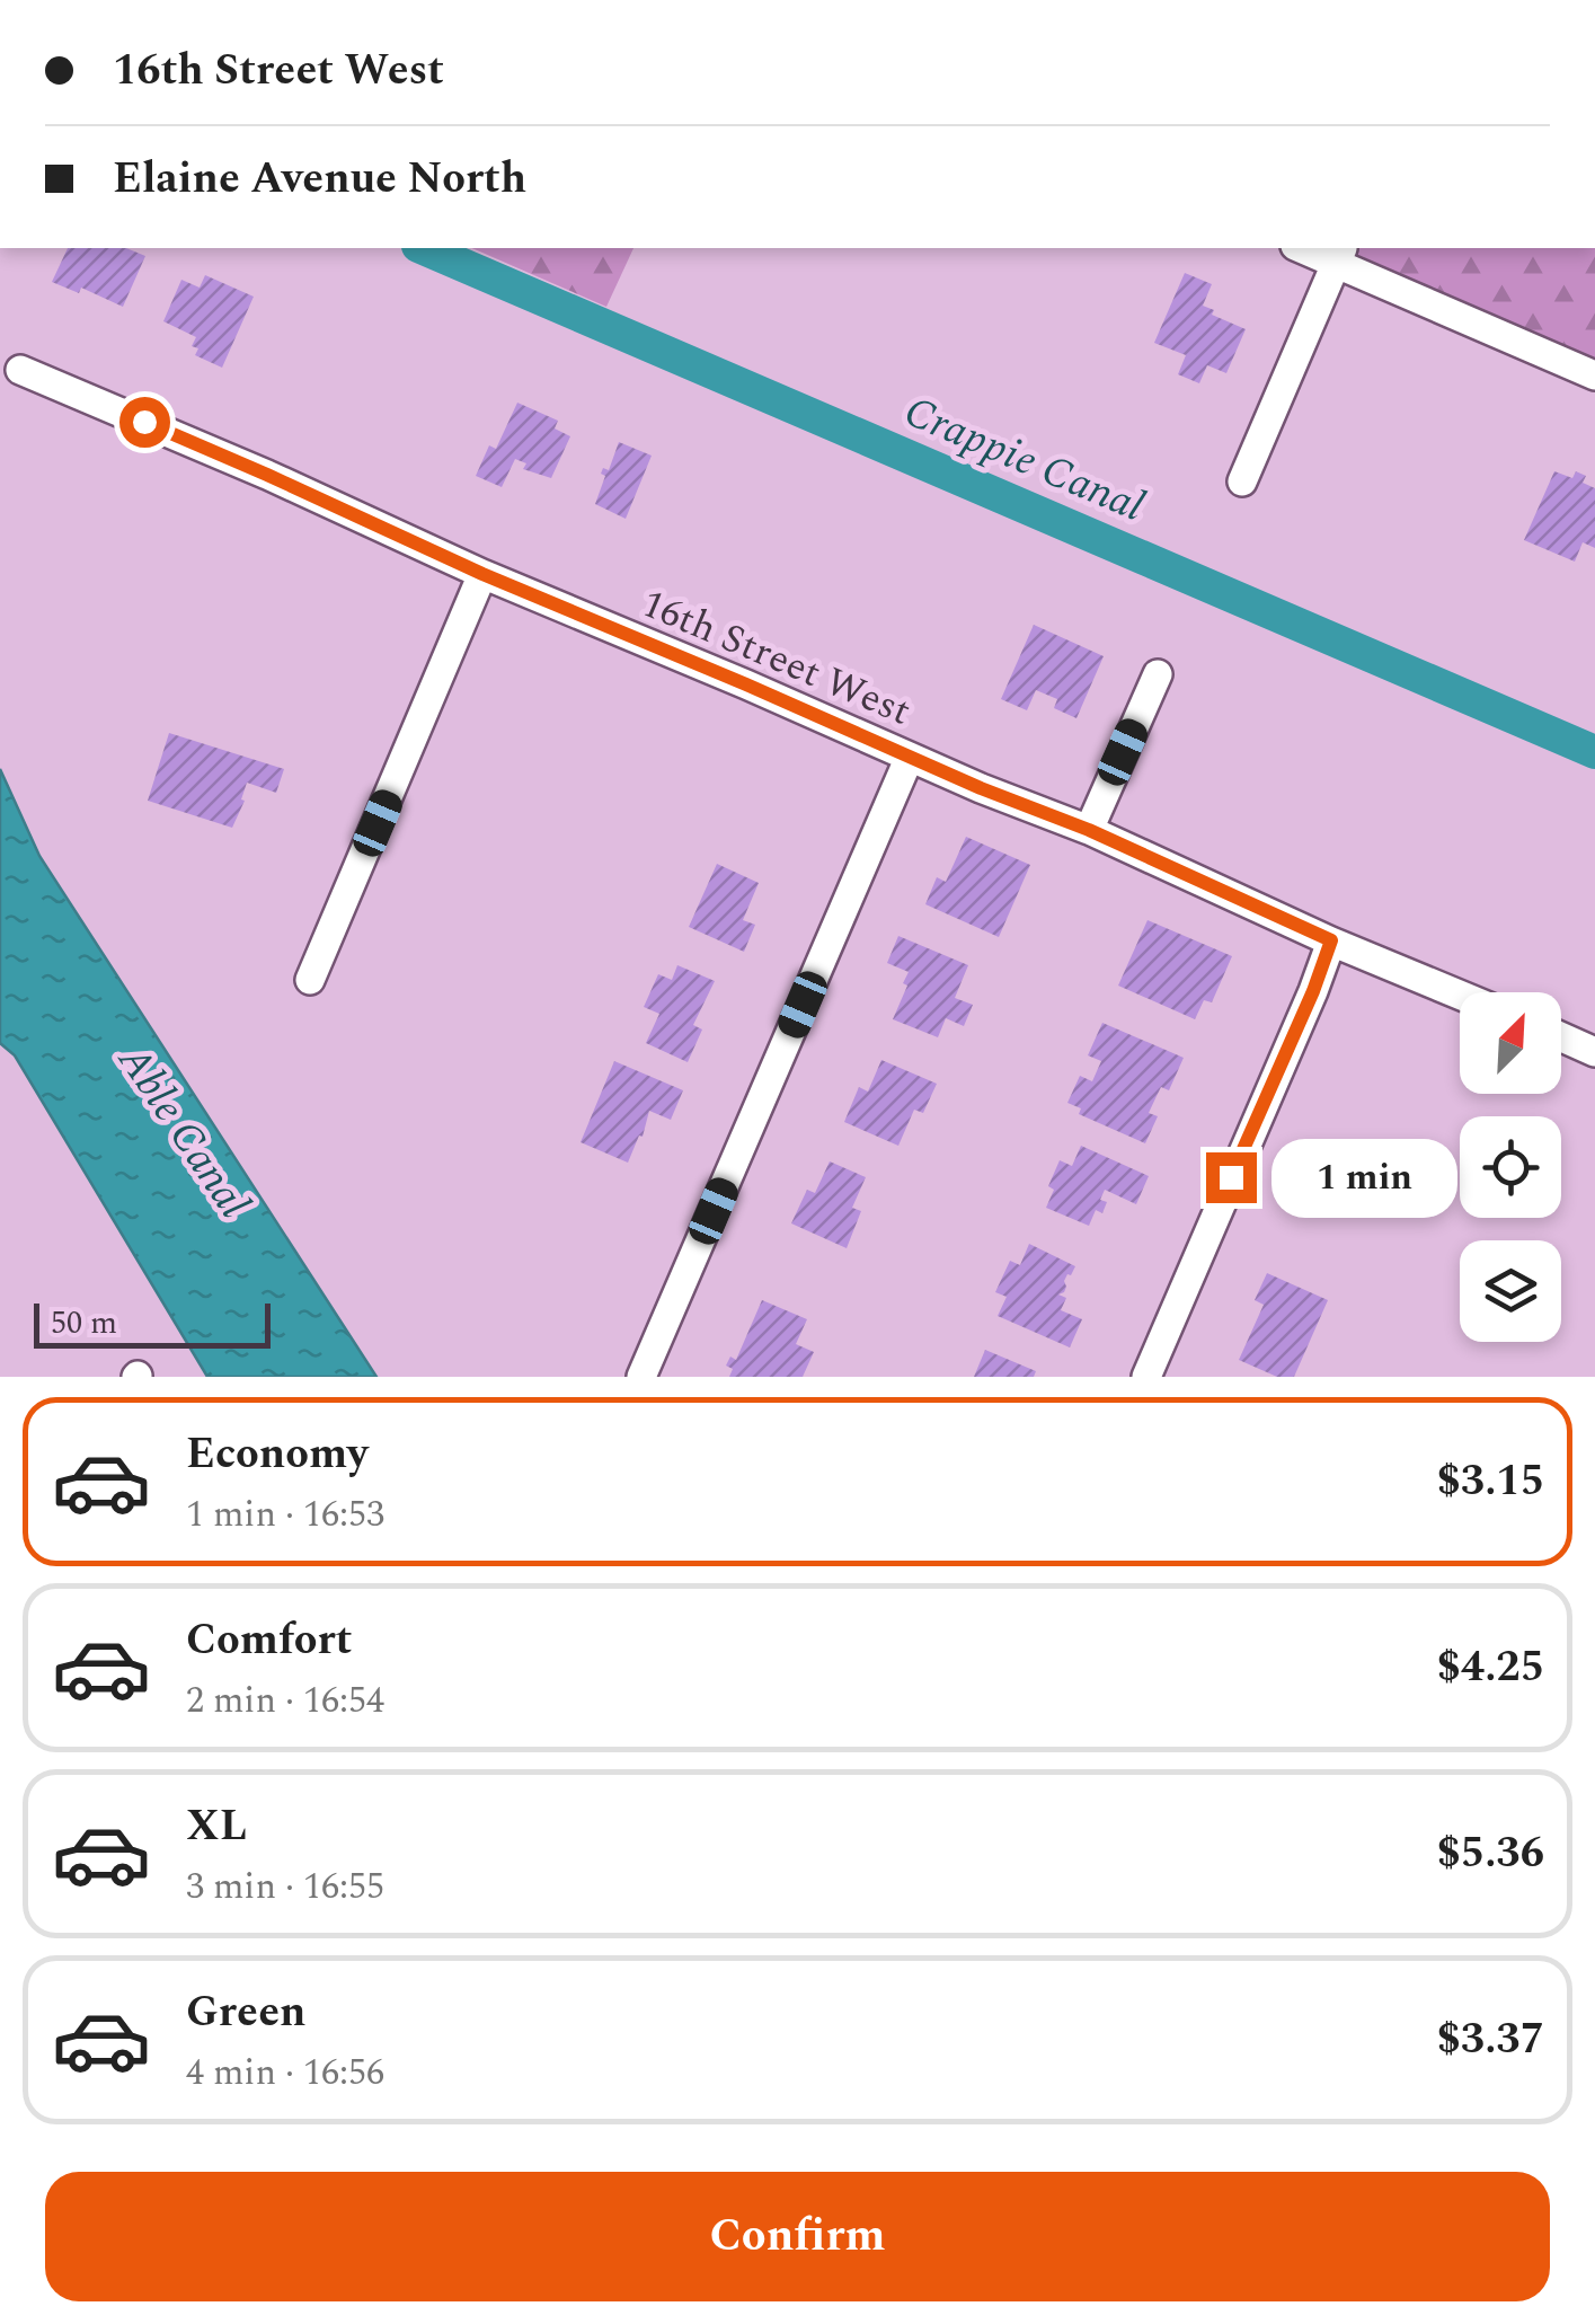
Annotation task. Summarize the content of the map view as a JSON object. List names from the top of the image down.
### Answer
{
  "streets": {
    "street": ["16th Street West"]
  },
  "water": ["Crappie Canal", "Able Canal"],
  "scale_bar": "50 m",
  "north": "top right",
  "page": {
    "banner": ["16th Street West", "Elaine Avenue North"],
    "bubble": "1 min",
    "scale": "50 m",
    "list": [
      {
        "name": "Economy",
        "note": "1 min · 16:53",
        "value": "$3.15"
      },
      {
        "name": "Comfort",
        "note": "2 min · 16:54",
        "value": "$4.25"
      },
      {
        "name": "XL",
        "note": "3 min · 16:55",
        "value": "$5.36"
      },
      {
        "name": "Green",
        "note": "4 min · 16:56",
        "value": "$3.37"
      }
    ],
    "buttons": "Confirm"
  }
}
